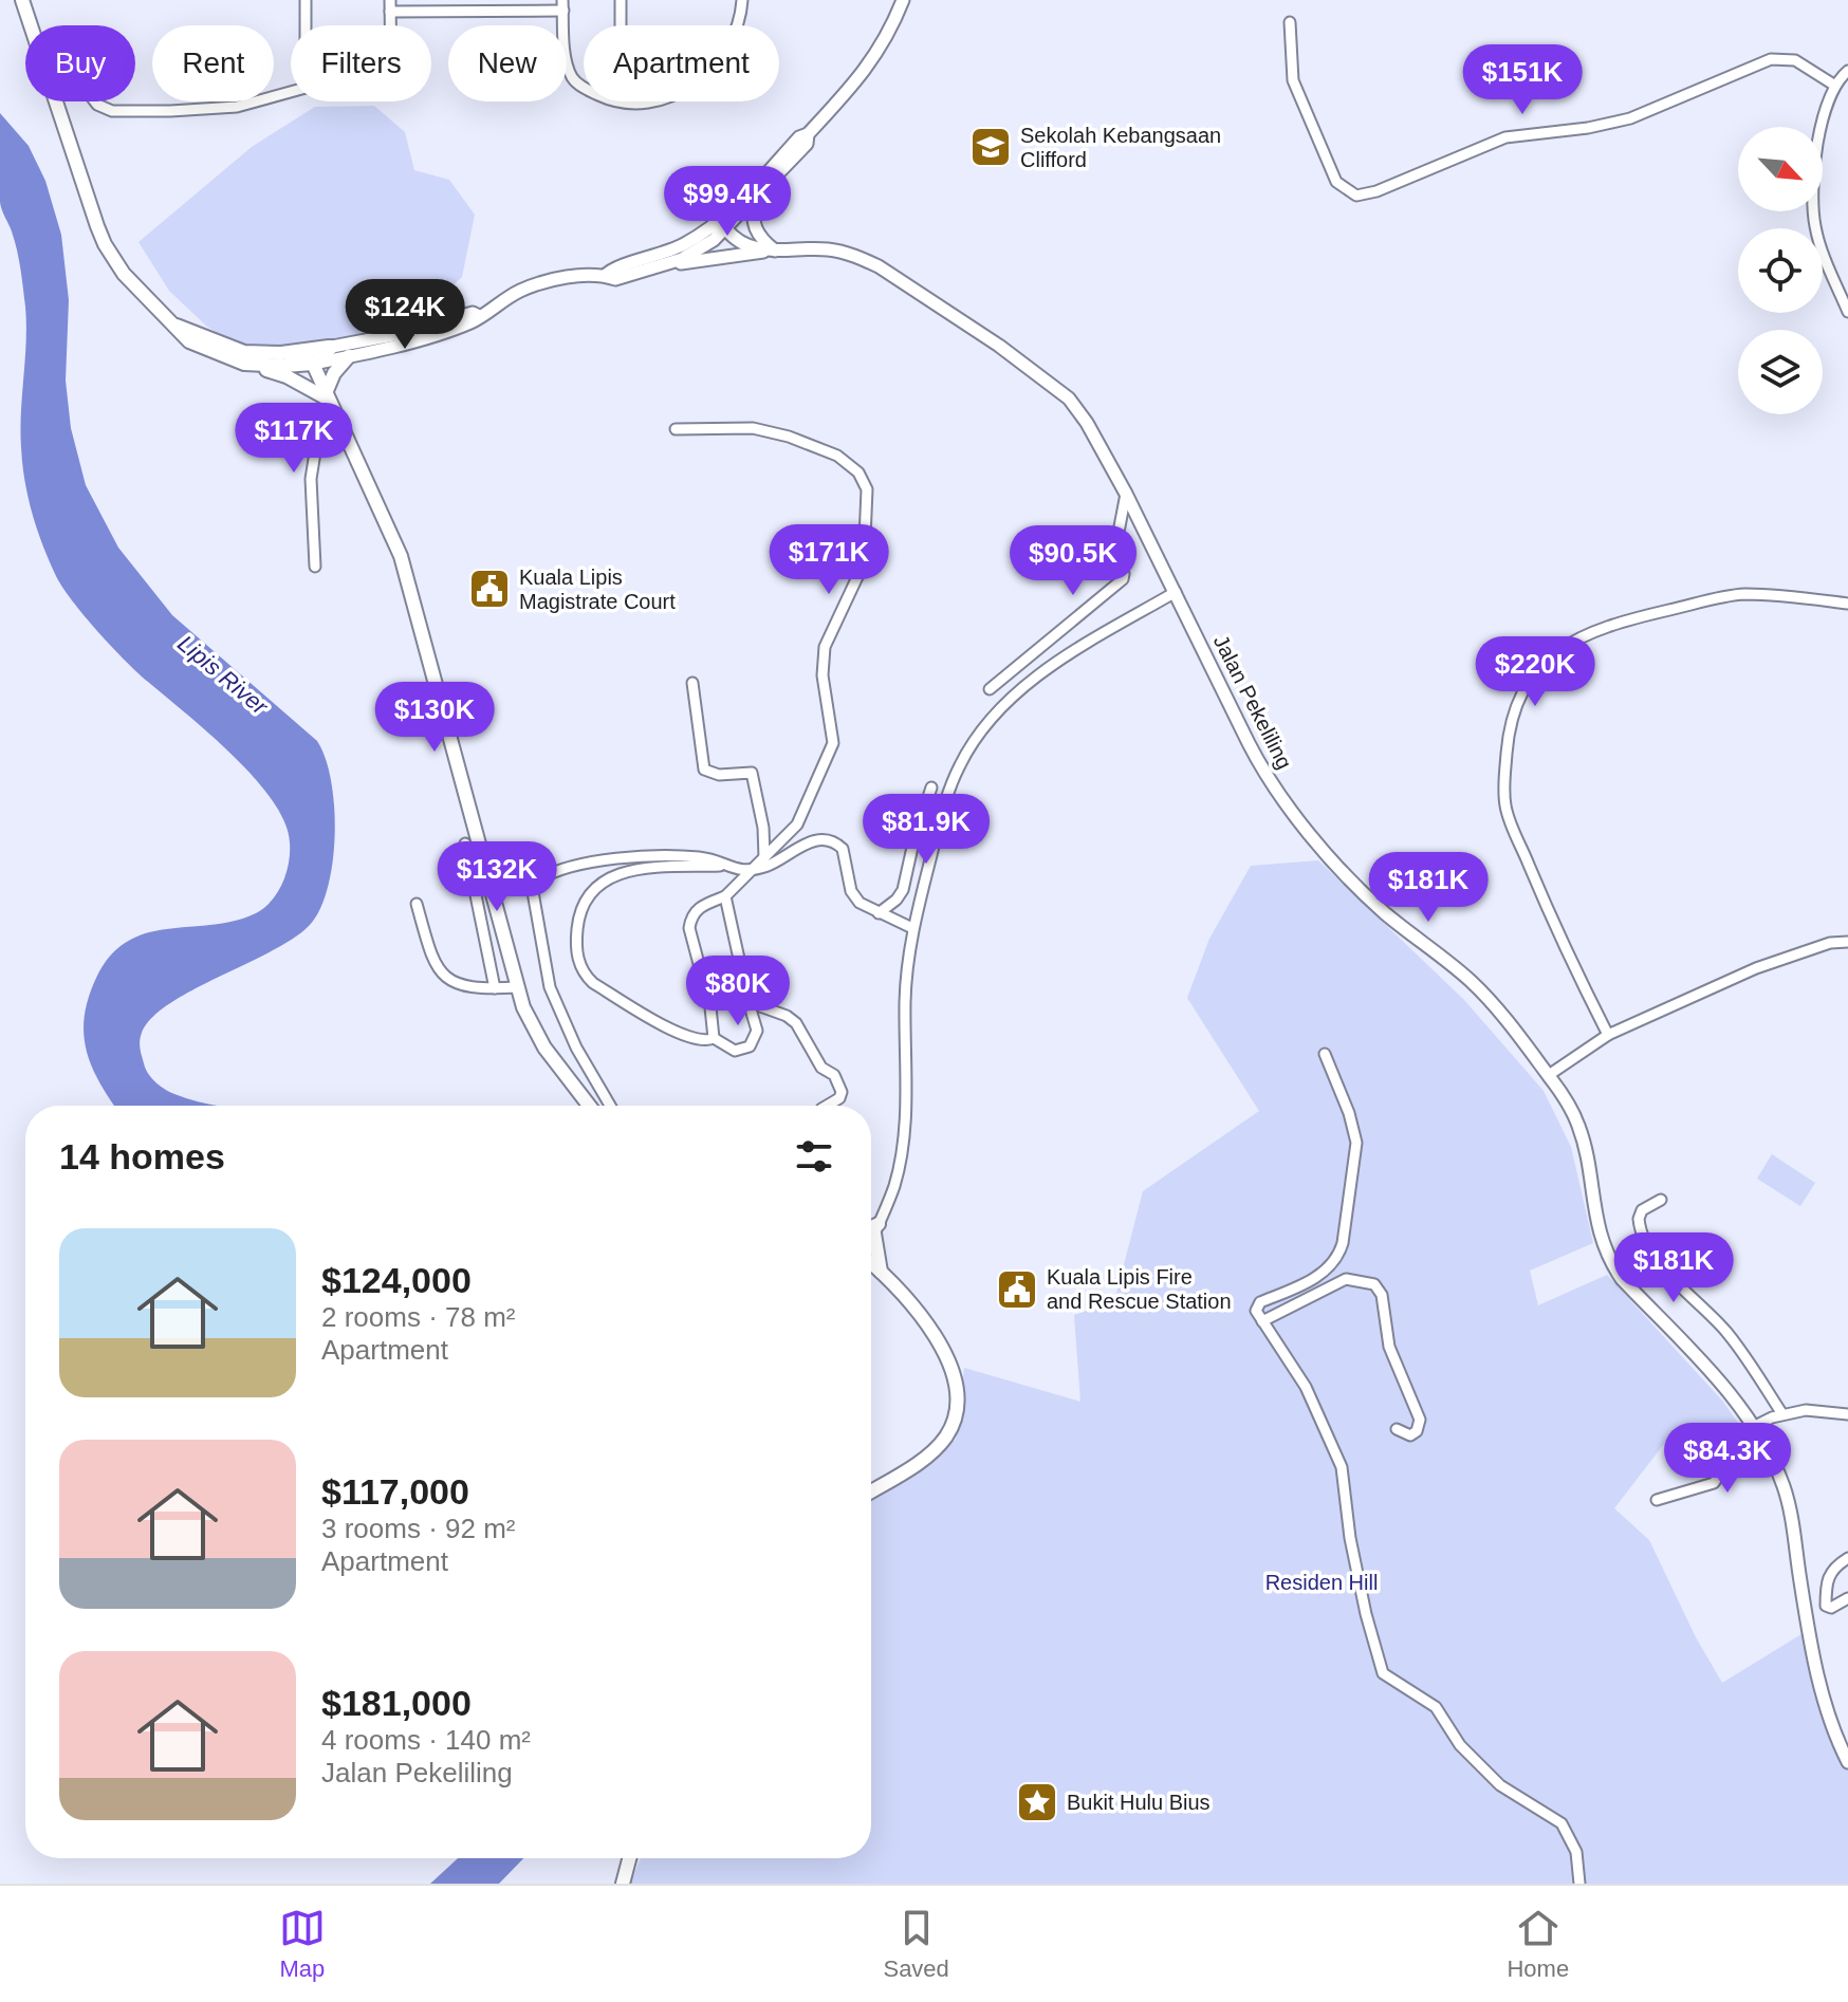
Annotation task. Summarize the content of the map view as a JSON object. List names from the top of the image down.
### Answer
{
  "streets": {
    "street": ["Jalan Pekeliling"]
  },
  "water": ["Lipis River"],
  "parks": ["Residen Hill"],
  "places": {
    "school or university": ["Sekolah Kebangsaan Clifford"],
    "public building": ["Kuala Lipis Magistrate Court", "Kuala Lipis Fire and Rescue Station"],
    "place": ["Bukit Hulu Bius"]
  },
  "north": "bottom right",
  "page": {
    "chip": [
      "Buy",
      "Rent",
      "Filters",
      "New",
      "Apartment"
    ],
    "price": [
      "$151K",
      "$99.4K",
      "$124K",
      "$117K",
      "$171K",
      "$90.5K",
      "$220K",
      "$130K",
      "$81.9K",
      "$132K",
      "$181K",
      "$80K",
      "$181K",
      "$84.3K"
    ],
    "heading": "14 homes",
    "list": [
      {
        "name": "$124,000",
        "note": "2 rooms · 78 m² · Apartment"
      },
      {
        "name": "$117,000",
        "note": "3 rooms · 92 m² · Apartment"
      },
      {
        "name": "$181,000",
        "note": "4 rooms · 140 m² · Jalan Pekeliling"
      }
    ],
    "tabs": ["Map", "Saved", "Home"]
  }
}
